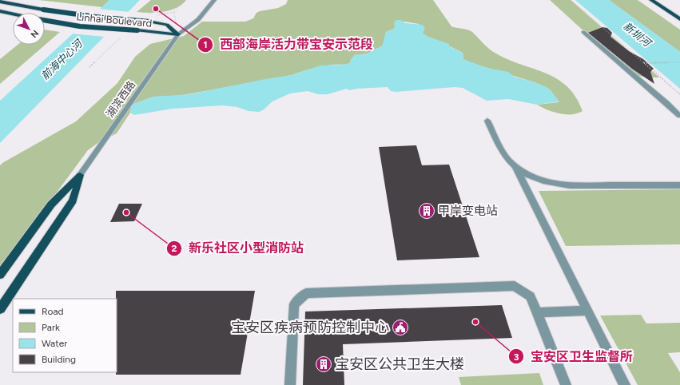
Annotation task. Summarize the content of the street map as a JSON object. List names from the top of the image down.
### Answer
{
  "streets": {
    "main road": ["Linhai Boulevard"],
    "street": ["湖滨西路"]
  },
  "crossings": [
    ["Linhai Boulevard", "湖滨西路"]
  ],
  "water": ["新圳河", "前海中心河"],
  "places": {
    "other": ["西部海岸活力带宝安示范段", "新乐社区小型消防站", "宝安区卫生监督所"],
    "building": ["甲岸变电站", "宝安区公共卫生大楼"],
    "public building": ["宝安区疾病预防控制中心"]
  },
  "legend": [
    "Road",
    "Park",
    "Water",
    "Building"
  ],
  "north": "bottom right"
}
